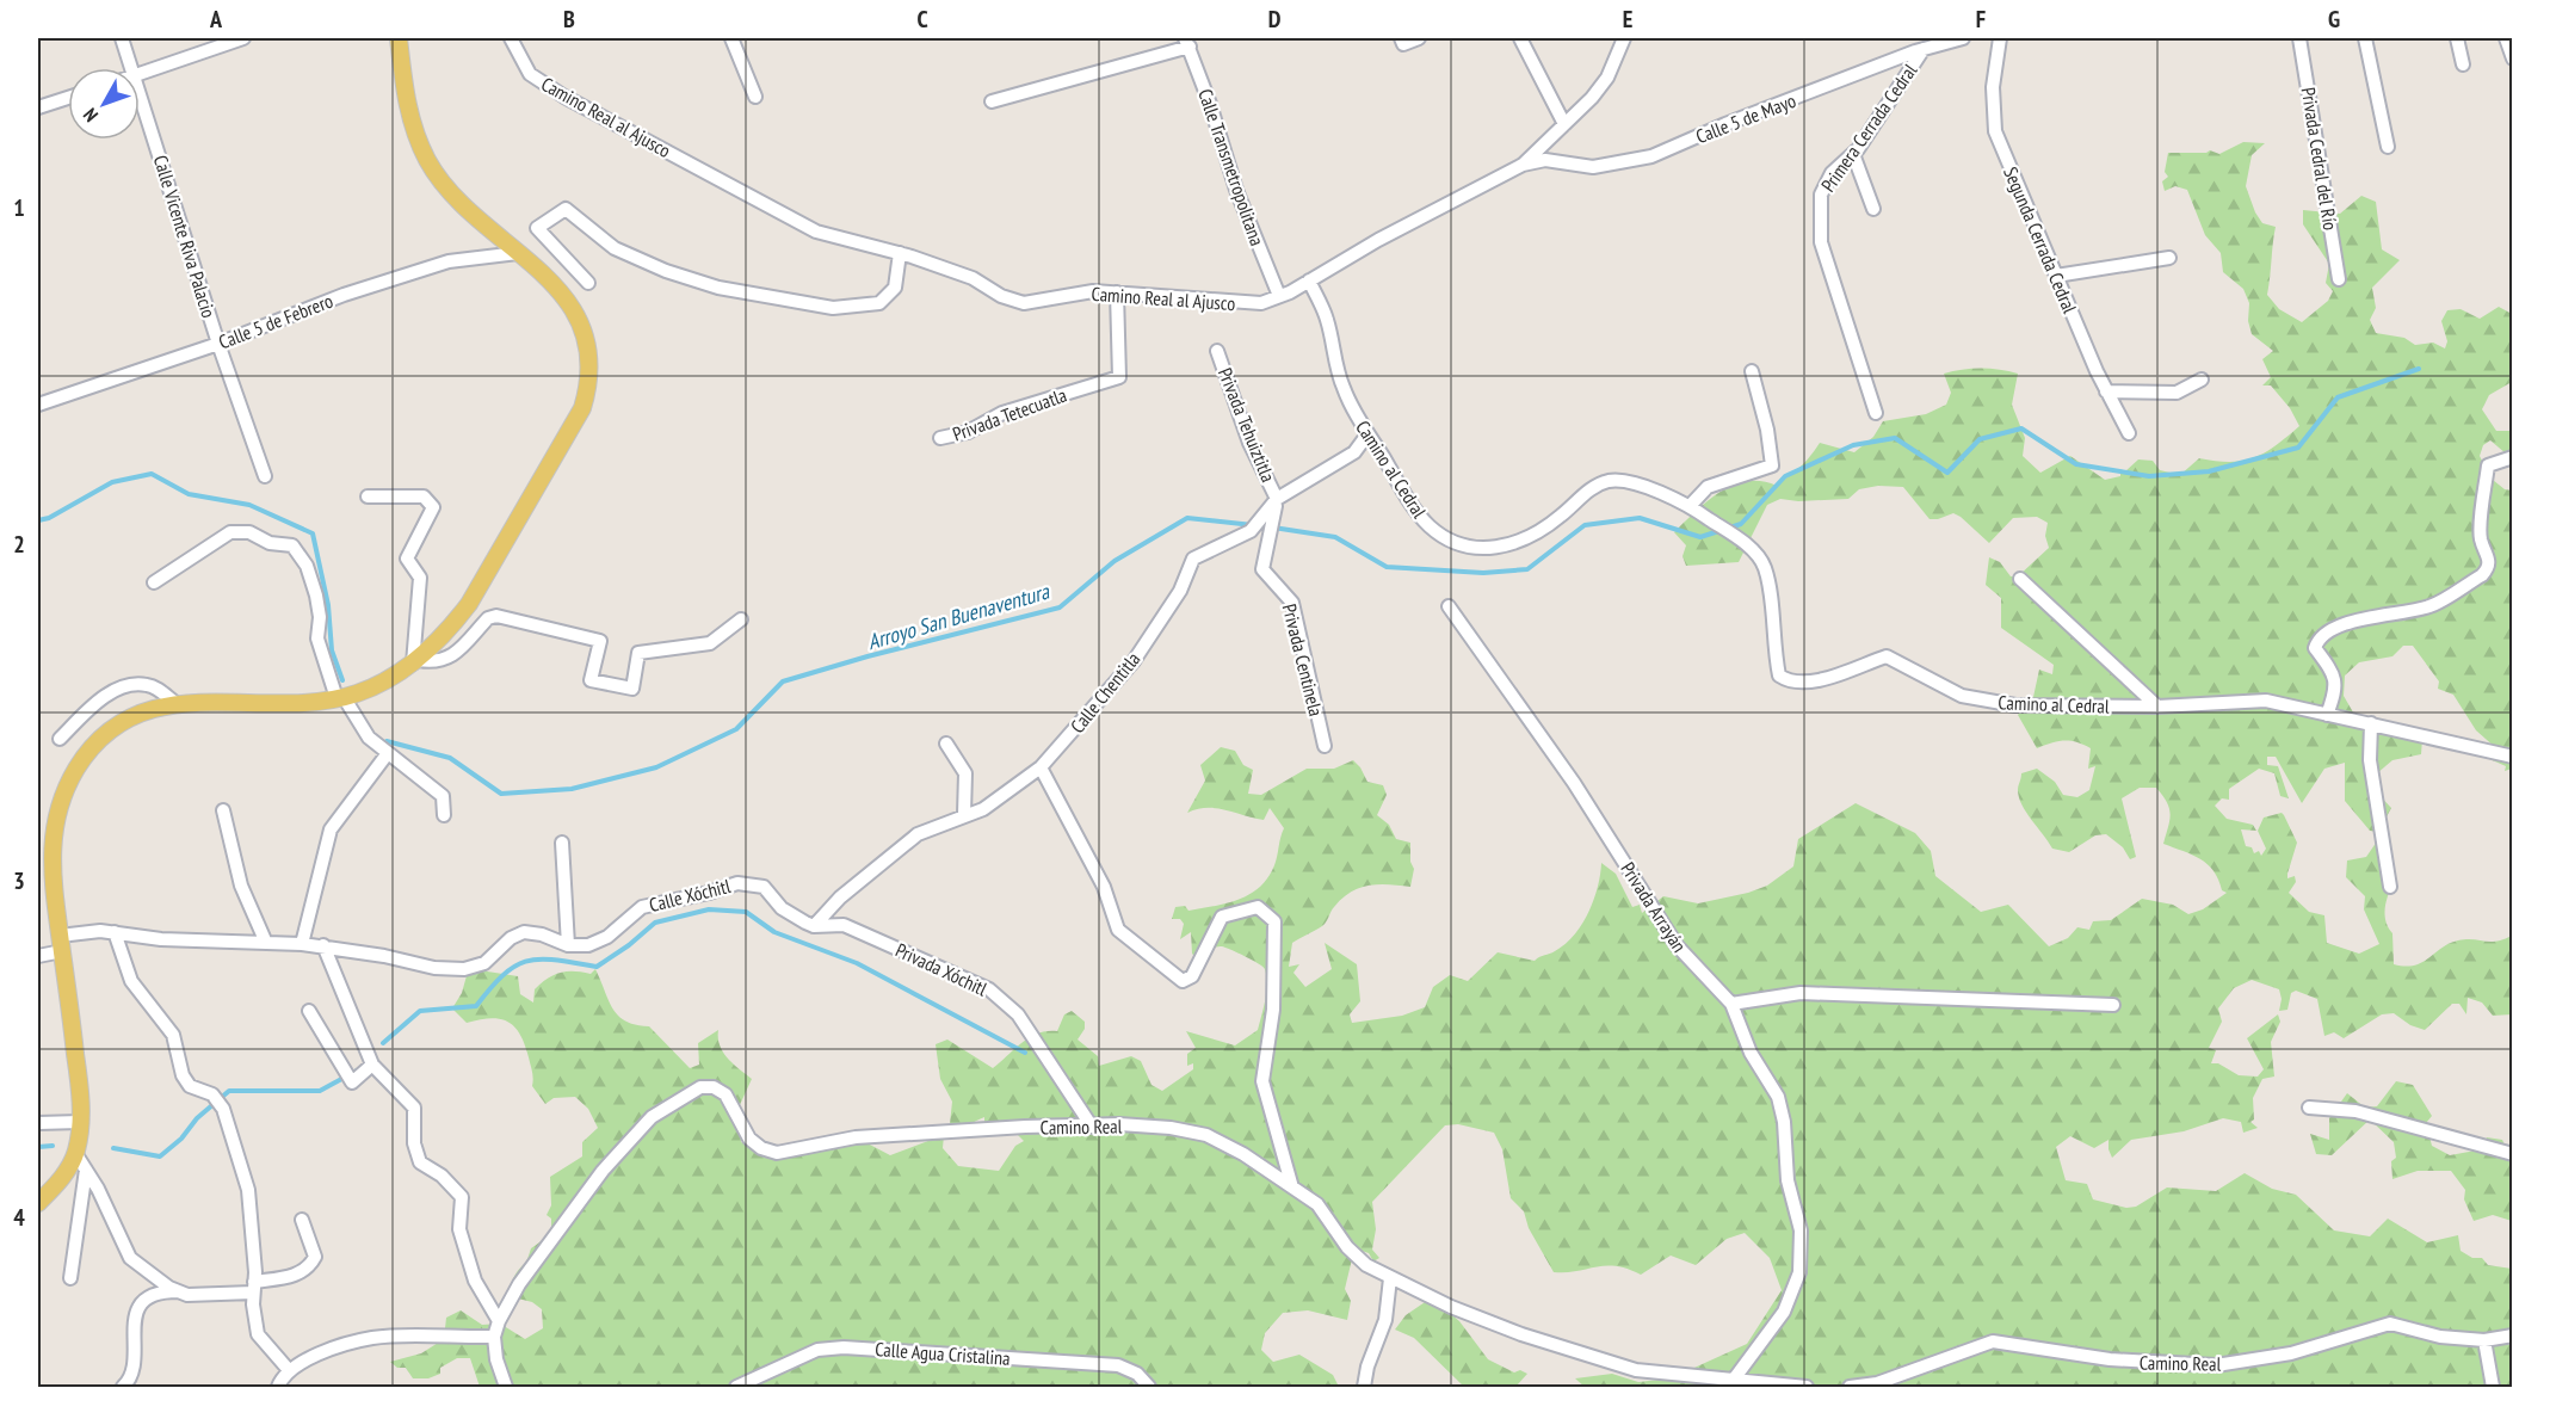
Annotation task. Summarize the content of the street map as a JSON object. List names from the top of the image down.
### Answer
{
  "streets": {
    "street": [
      "Camino Real al Ajusco",
      "Calle 5 de Mayo",
      "Primera Cerrada Cedral",
      "Privada Cedral del Río",
      "Calle Transmetropolitana",
      "Calle Vicente Riva Palacio",
      "Segunda Cerrada Cedral",
      "Calle 5 de Febrero",
      "Privada Tetecuatla",
      "Privada Tehuiztitla",
      "Camino al Cedral",
      "Privada Centinela",
      "Calle Chentitla",
      "Calle Xóchitl",
      "Privada Arrayán",
      "Privada Xóchitl",
      "Camino Real",
      "Calle Agua Cristalina"
    ]
  },
  "crossings": [
    ["Camino Real al Ajusco", "Calle 5 de Mayo"],
    ["Camino Real al Ajusco", "Calle Transmetropolitana"],
    ["Camino Real al Ajusco", "Privada Tetecuatla"],
    ["Camino Real al Ajusco", "Camino al Cedral"],
    ["Calle 5 de Mayo", "Primera Cerrada Cedral"],
    ["Calle Vicente Riva Palacio", "Calle 5 de Febrero"],
    ["Privada Tehuiztitla", "Privada Centinela"],
    ["Privada Centinela", "Calle Chentitla"],
    ["Calle Chentitla", "Calle Xóchitl"],
    ["Calle Chentitla", "Privada Xóchitl"],
    ["Calle Xóchitl", "Privada Xóchitl"],
    ["Privada Arrayán", "Camino Real"],
    ["Privada Xóchitl", "Camino Real"]
  ],
  "water": ["Arroyo San Buenaventura"],
  "north": "bottom left",
  "grid": {
    "columns": [
      "A",
      "B",
      "C",
      "D",
      "E",
      "F",
      "G"
    ],
    "rows": [
      "1",
      "2",
      "3",
      "4"
    ]
  }
}
